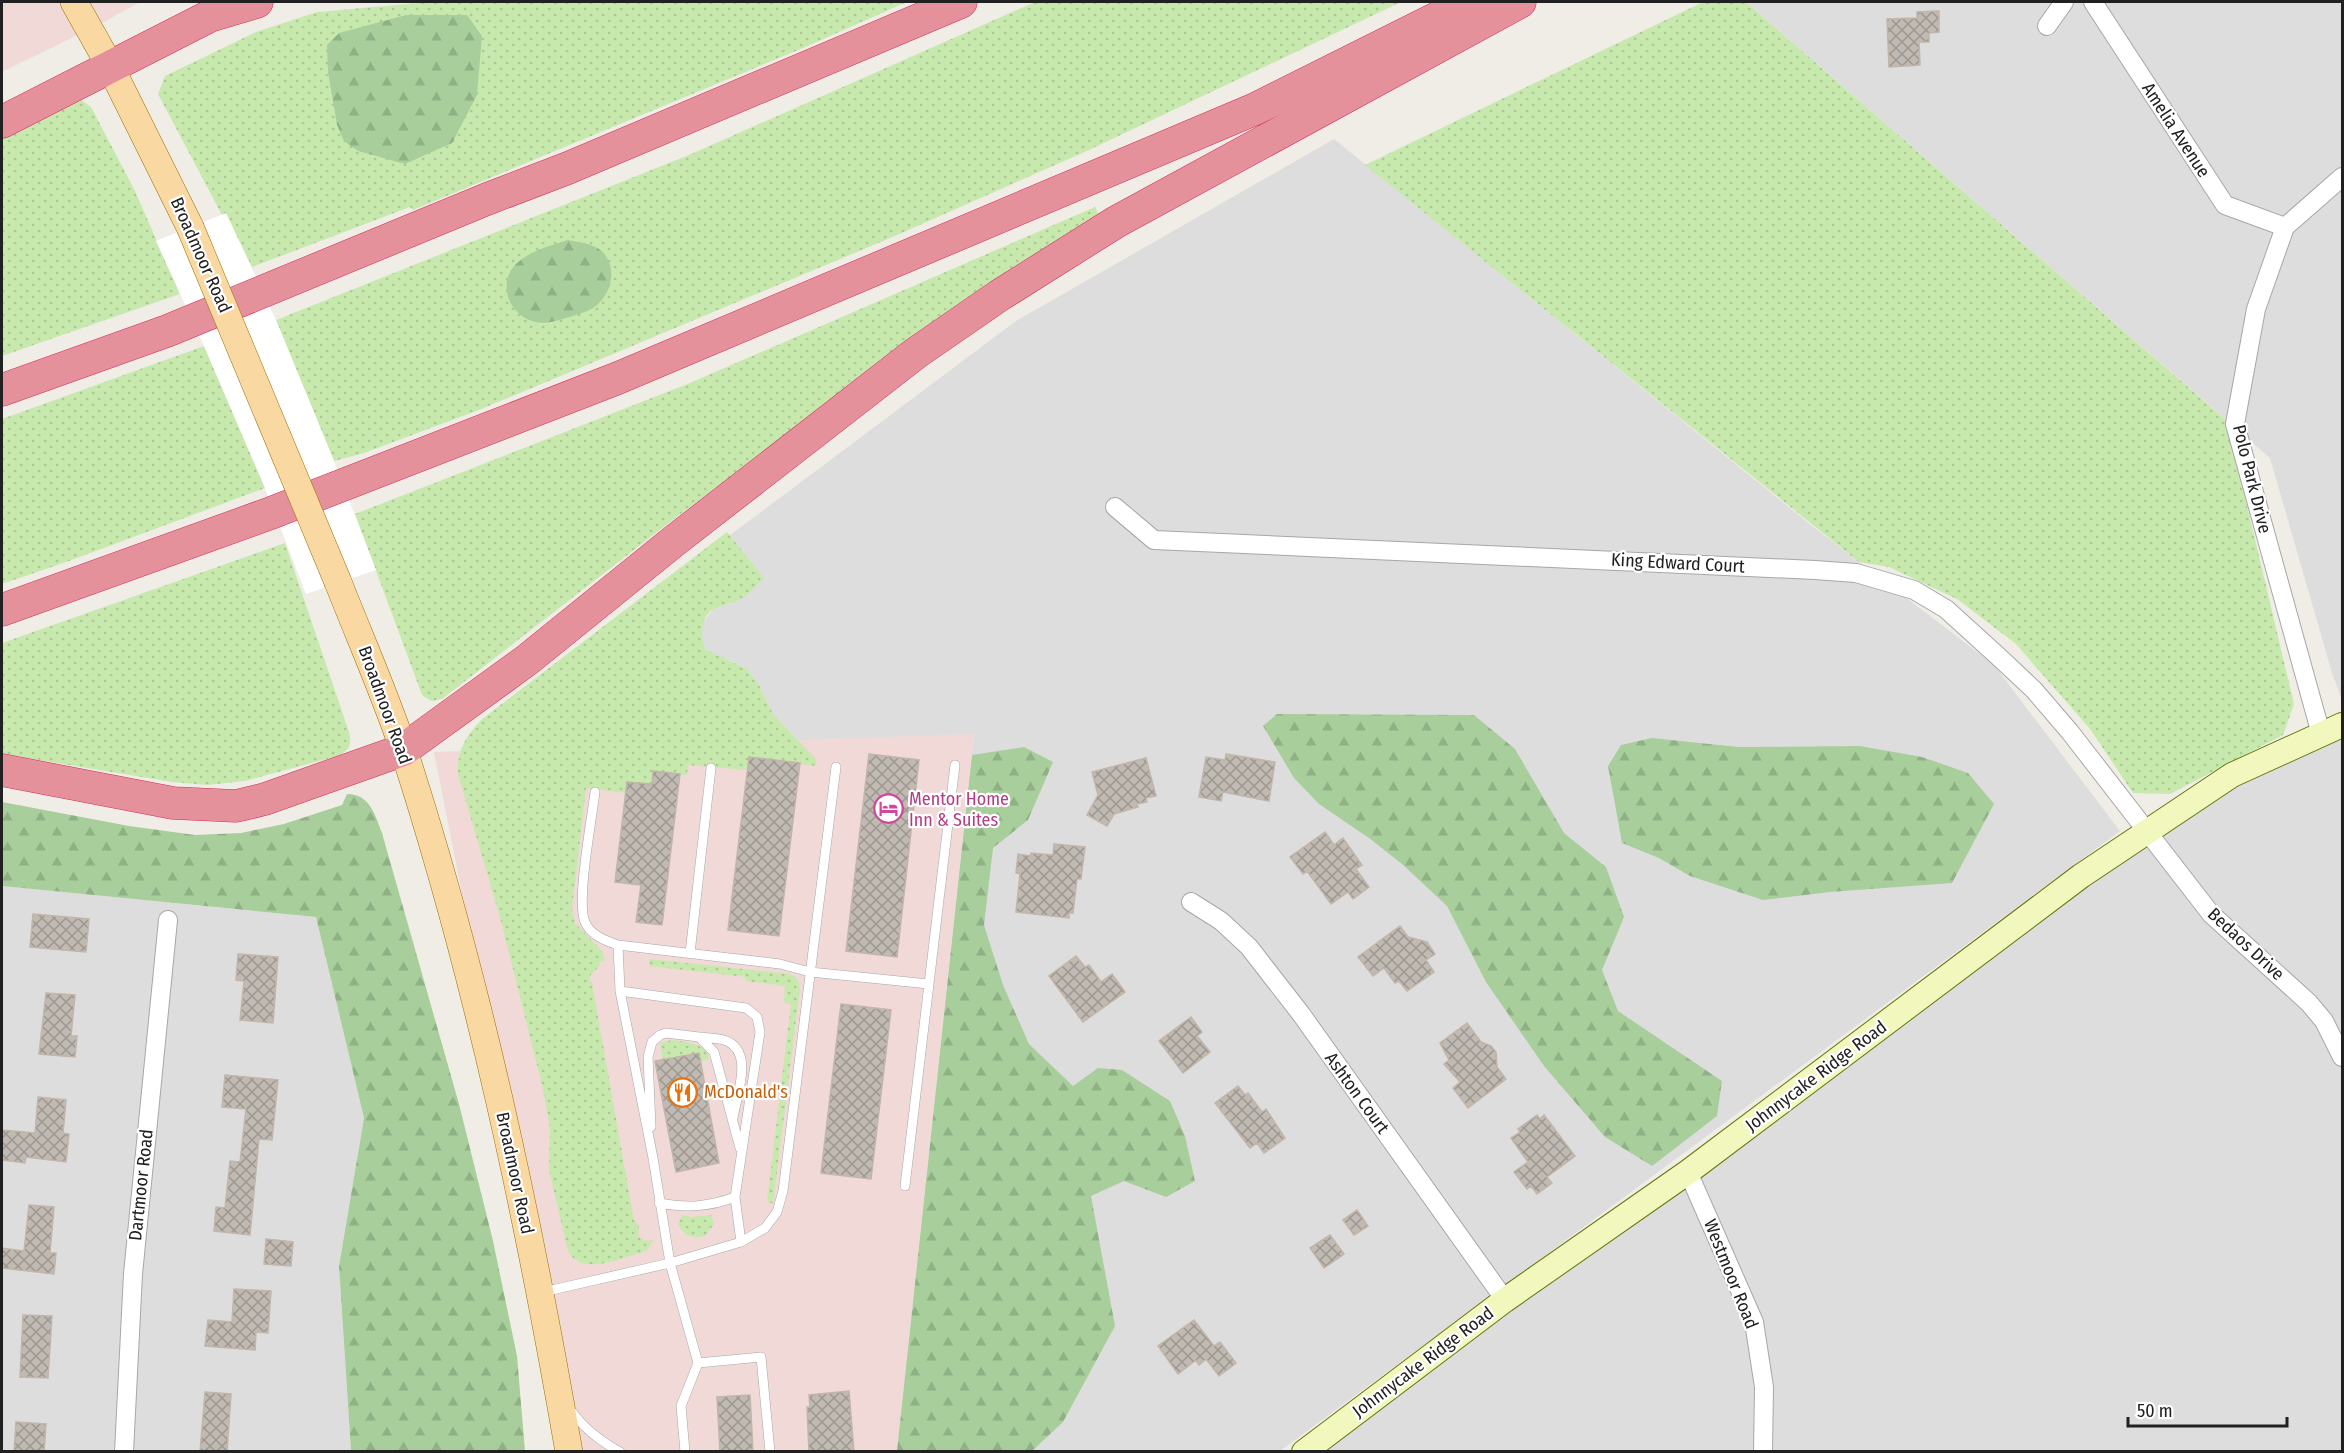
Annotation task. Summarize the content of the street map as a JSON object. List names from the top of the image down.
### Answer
{
  "streets": {
    "main road": ["Broadmoor Road", "Johnnycake Ridge Road"],
    "street": [
      "Amelia Avenue",
      "Polo Park Drive",
      "King Edward Court",
      "Bedaos Drive",
      "Ashton Court",
      "Dartmoor Road",
      "Westmoor Road"
    ]
  },
  "crossings": [
    ["Amelia Avenue", "Polo Park Drive"],
    ["Polo Park Drive", "Johnnycake Ridge Road"],
    ["King Edward Court", "Bedaos Drive"],
    ["King Edward Court", "Johnnycake Ridge Road"],
    ["Bedaos Drive", "Johnnycake Ridge Road"],
    ["Johnnycake Ridge Road", "Ashton Court"],
    ["Johnnycake Ridge Road", "Westmoor Road"]
  ],
  "places": {
    "hotel": ["Mentor Home Inn & Suites"],
    "restaurant": ["McDonald's"]
  },
  "scale_bar": "50 m"
}
